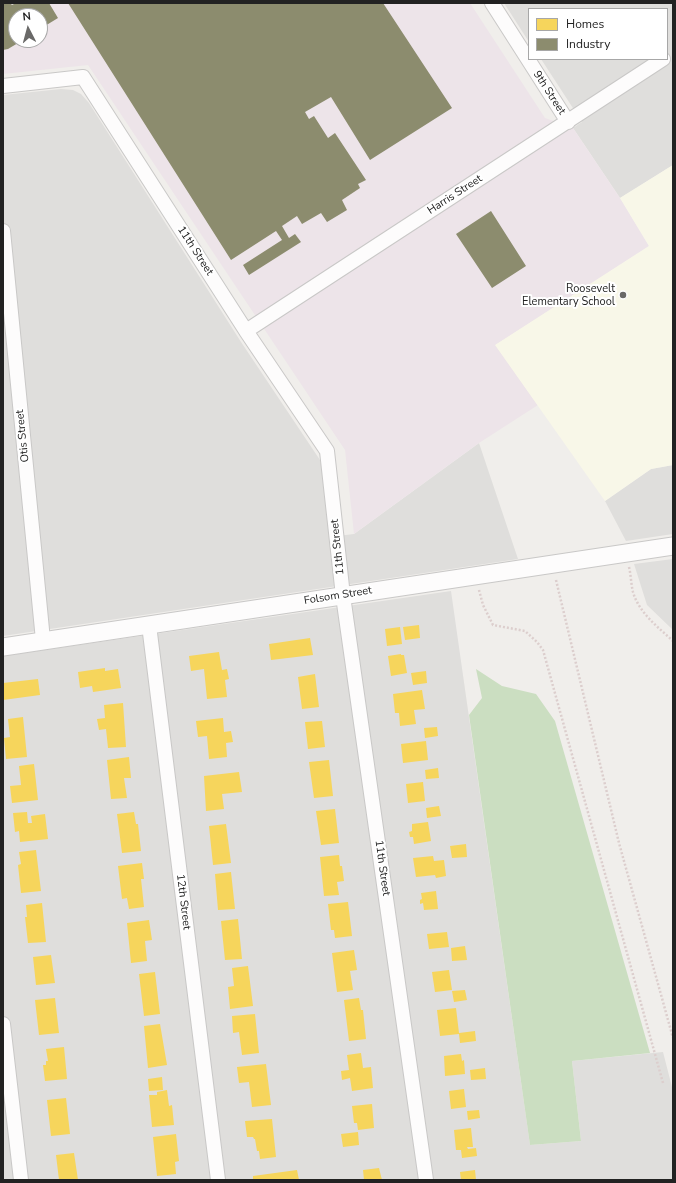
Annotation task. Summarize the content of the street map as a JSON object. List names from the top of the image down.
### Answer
{
  "streets": {
    "street": [
      "9th Street",
      "Harris Street",
      "11th Street",
      "Otis Street",
      "Folsom Street",
      "12th Street"
    ]
  },
  "crossings": [
    ["9th Street", "Harris Street"],
    ["Harris Street", "11th Street"],
    ["11th Street", "Folsom Street"],
    ["Otis Street", "Folsom Street"],
    ["Folsom Street", "12th Street"]
  ],
  "places": ["Roosevelt Elementary School"],
  "legend": ["Homes", "Industry"],
  "north": "top"
}
